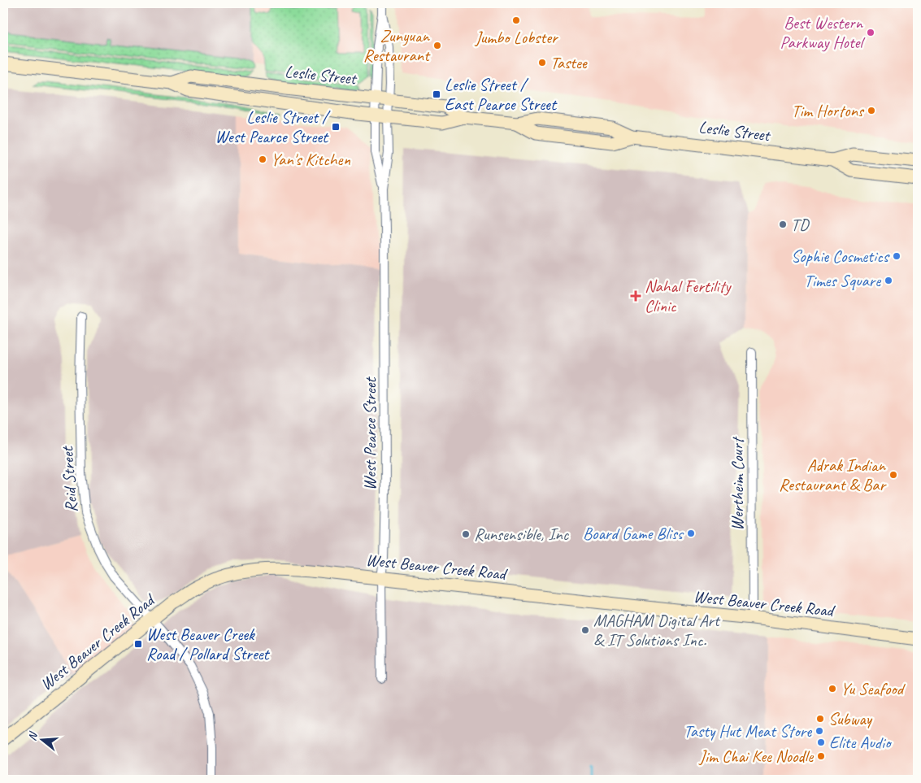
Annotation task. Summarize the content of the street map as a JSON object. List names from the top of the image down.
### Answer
{
  "streets": {
    "main road": ["Leslie Street", "West Beaver Creek Road"],
    "street": ["West Pearce Street", "Reid Street", "Wertheim Court"]
  },
  "crossings": [
    ["Leslie Street", "West Pearce Street"],
    ["West Pearce Street", "West Beaver Creek Road"],
    ["Reid Street", "West Beaver Creek Road"],
    ["Wertheim Court", "West Beaver Creek Road"]
  ],
  "places": {
    "other": [
      "Jumbo Lobster",
      "Best Western Parkway Hotel",
      "Zunyuan Restaurant",
      "Tastee",
      "Tim Hortons",
      "Yan's Kitchen",
      "TD",
      "Sophie Cosmetics",
      "Times Square",
      "Adrak Indian Restaurant & Bar",
      "Board Game Bliss",
      "Runsensible, Inc",
      "MAGHAM Digital Art & IT Solutions Inc.",
      "Yu Seafood",
      "Subway",
      "Tasty Hut Meat Store",
      "Elite Audio",
      "Jim Chai Kee Noodle"
    ],
    "transit": ["Leslie Street / East Pearce Street", "Leslie Street / West Pearce Street", "West Beaver Creek Road / Pollard Street"],
    "health": ["Nahal Fertility Clinic"]
  },
  "north": "left"
}
